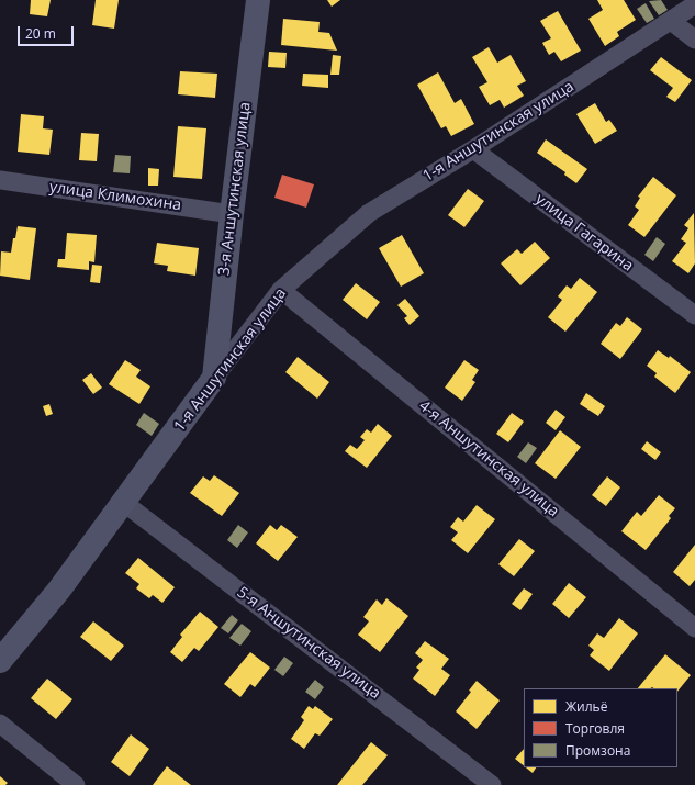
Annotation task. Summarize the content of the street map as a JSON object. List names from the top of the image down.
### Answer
{
  "streets": {
    "street": [
      "1-я Аншутинская улица",
      "3-я Аншутинская улица",
      "улица Климохина",
      "улица Гагарина",
      "4-я Аншутинская улица",
      "5-я Аншутинская улица"
    ]
  },
  "crossings": [
    ["1-я Аншутинская улица", "3-я Аншутинская улица"],
    ["1-я Аншутинская улица", "улица Гагарина"],
    ["1-я Аншутинская улица", "4-я Аншутинская улица"],
    ["1-я Аншутинская улица", "5-я Аншутинская улица"],
    ["3-я Аншутинская улица", "улица Климохина"]
  ],
  "legend": ["Жильё", "Торговля", "Промзона"],
  "scale_bar": "20 m"
}
